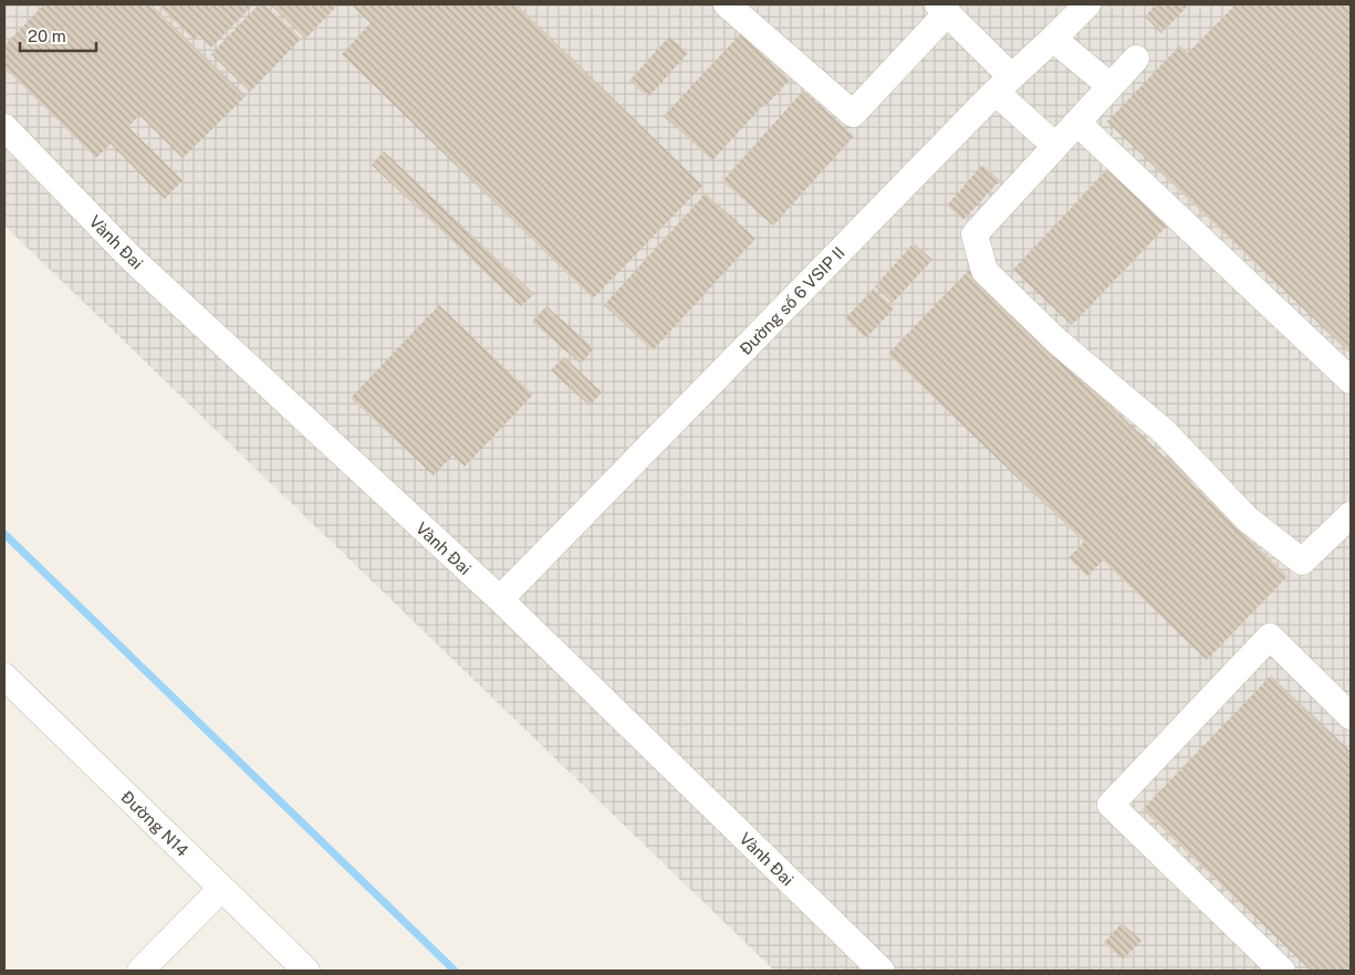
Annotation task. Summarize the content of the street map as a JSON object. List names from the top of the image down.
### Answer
{
  "streets": {
    "street": ["Vành Đai", "Đường số 6 VSIP II", "Đường N14"]
  },
  "crossings": [
    ["Vành Đai", "Đường số 6 VSIP II"]
  ],
  "scale_bar": "20 m"
}
